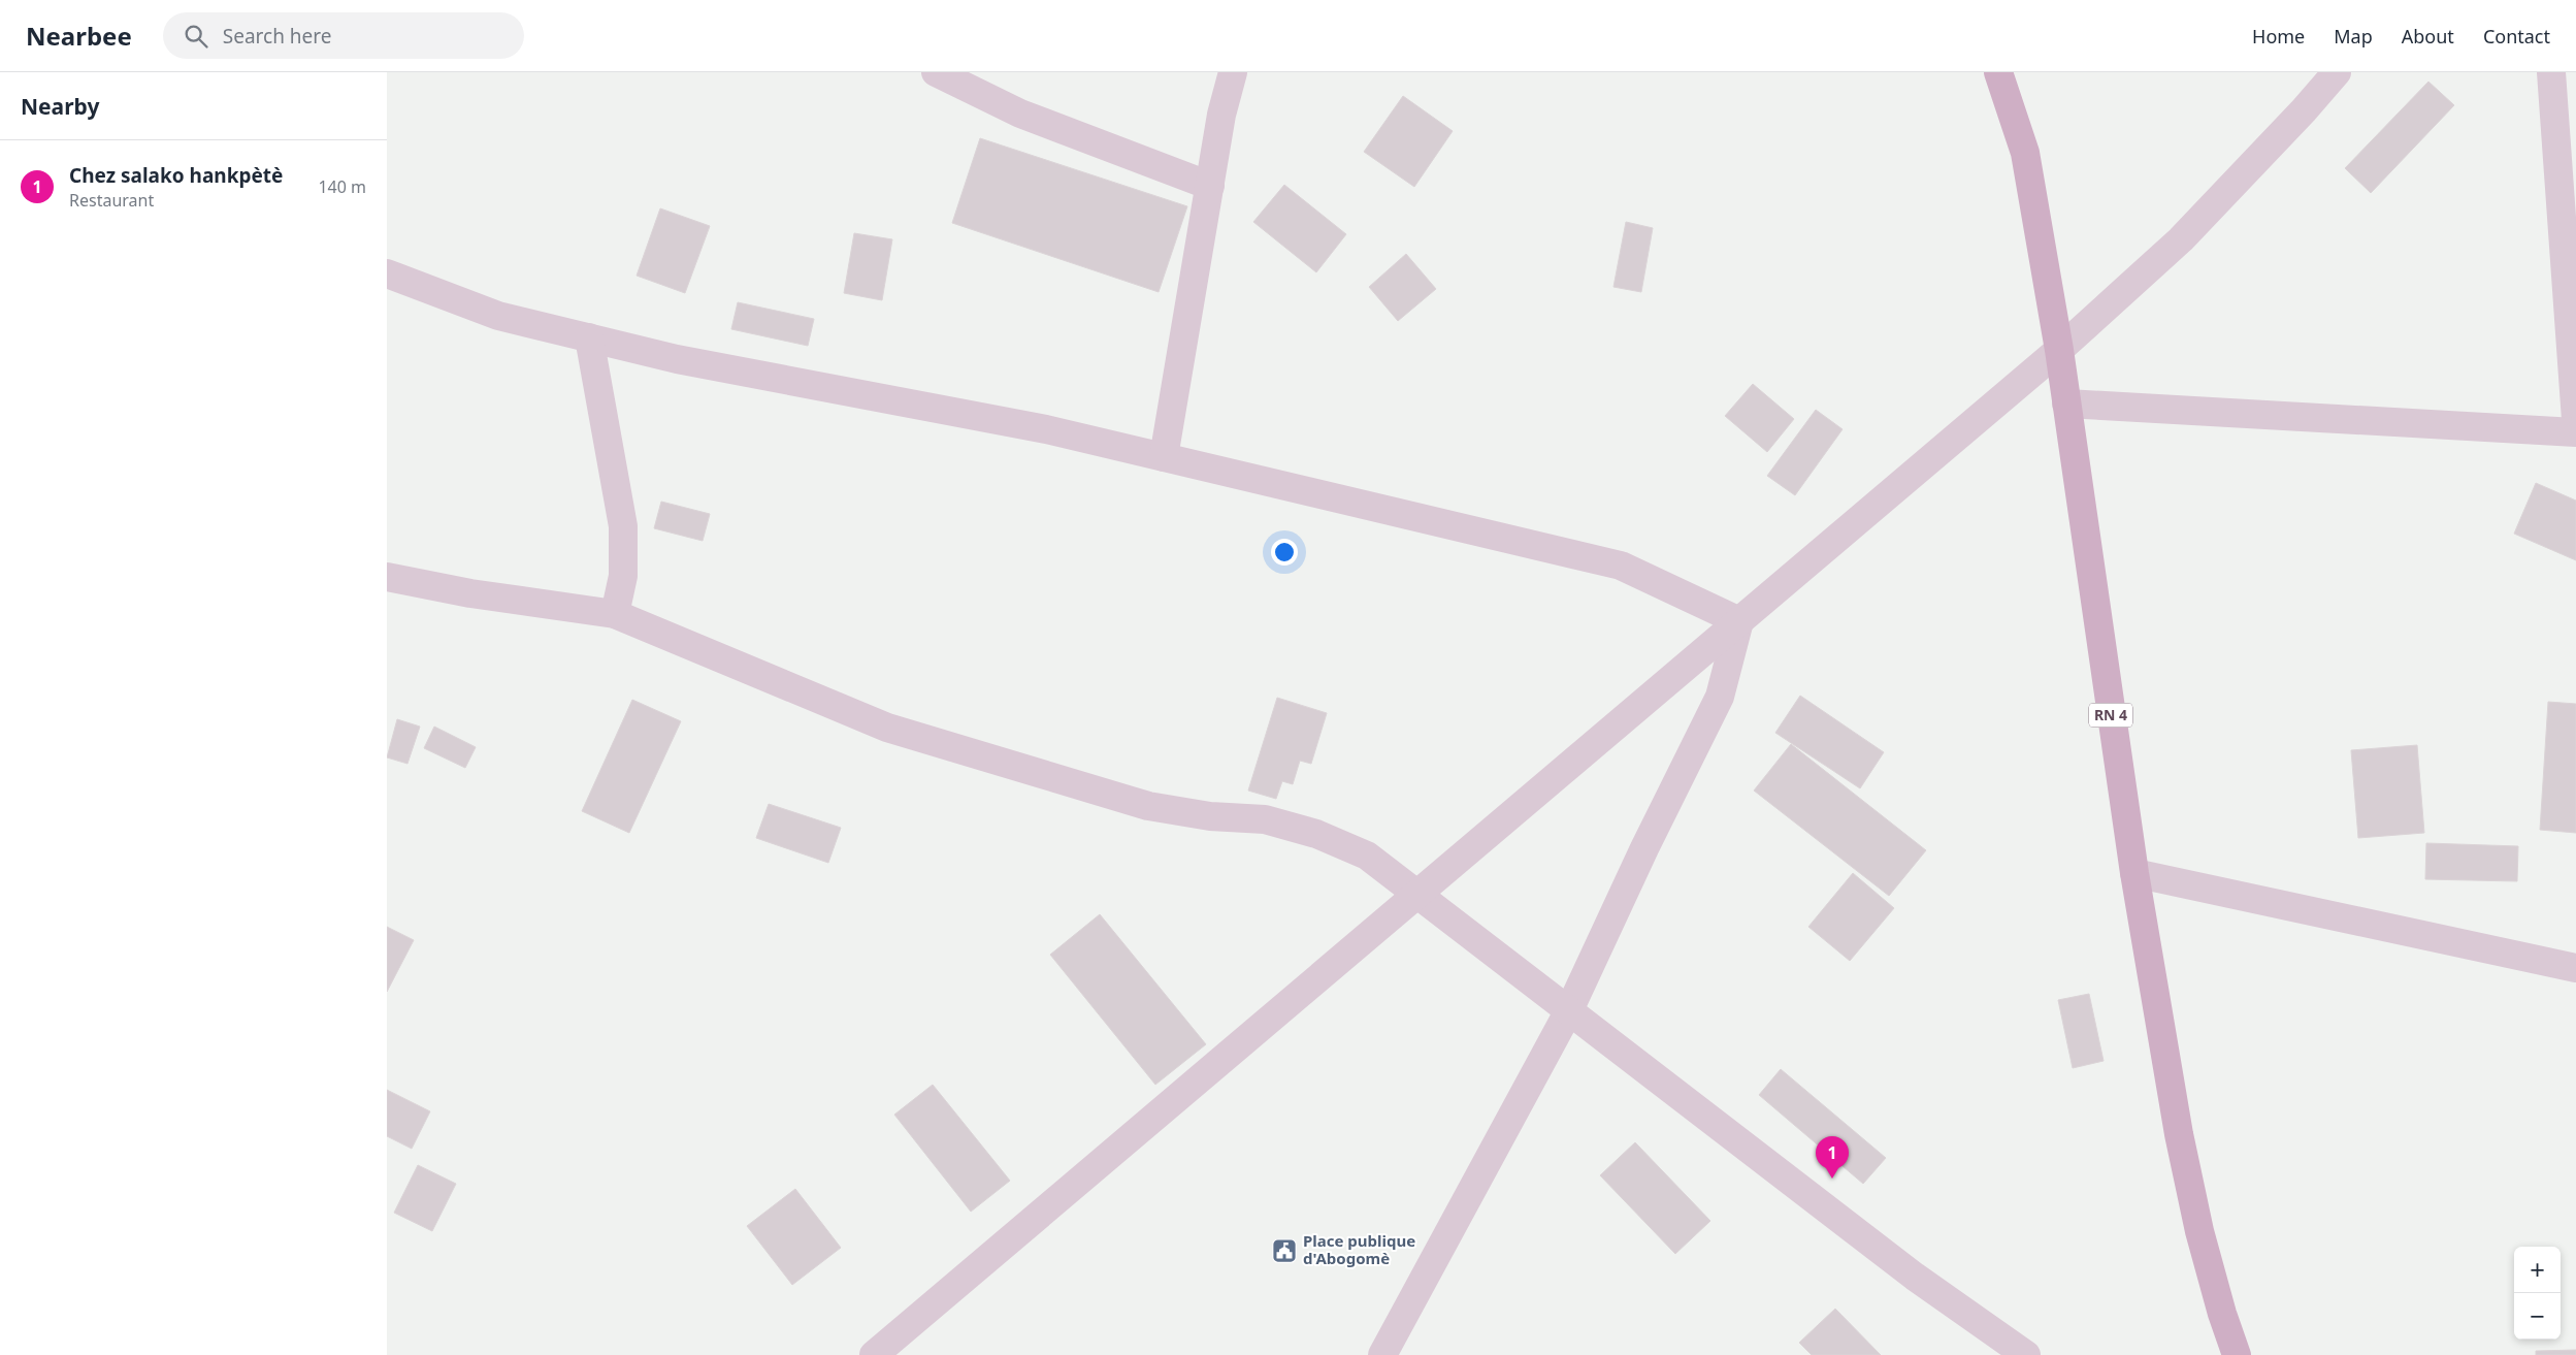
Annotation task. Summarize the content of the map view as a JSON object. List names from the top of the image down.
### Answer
{
  "streets": {
    "main road": ["RN 4"]
  },
  "places": {
    "public building": ["Place publique d'Abogomè"]
  },
  "page": {
    "header": "Nearbee",
    "search": "Search here",
    "nav": [
      "Home",
      "Map",
      "About",
      "Contact"
    ],
    "heading": "Nearby",
    "list": [
      {
        "mark": "1",
        "name": "Chez salako hankpètè",
        "note": "Restaurant",
        "value": "140 m"
      }
    ],
    "pins": "1",
    "map_buttons": ["+", "−"]
  }
}
